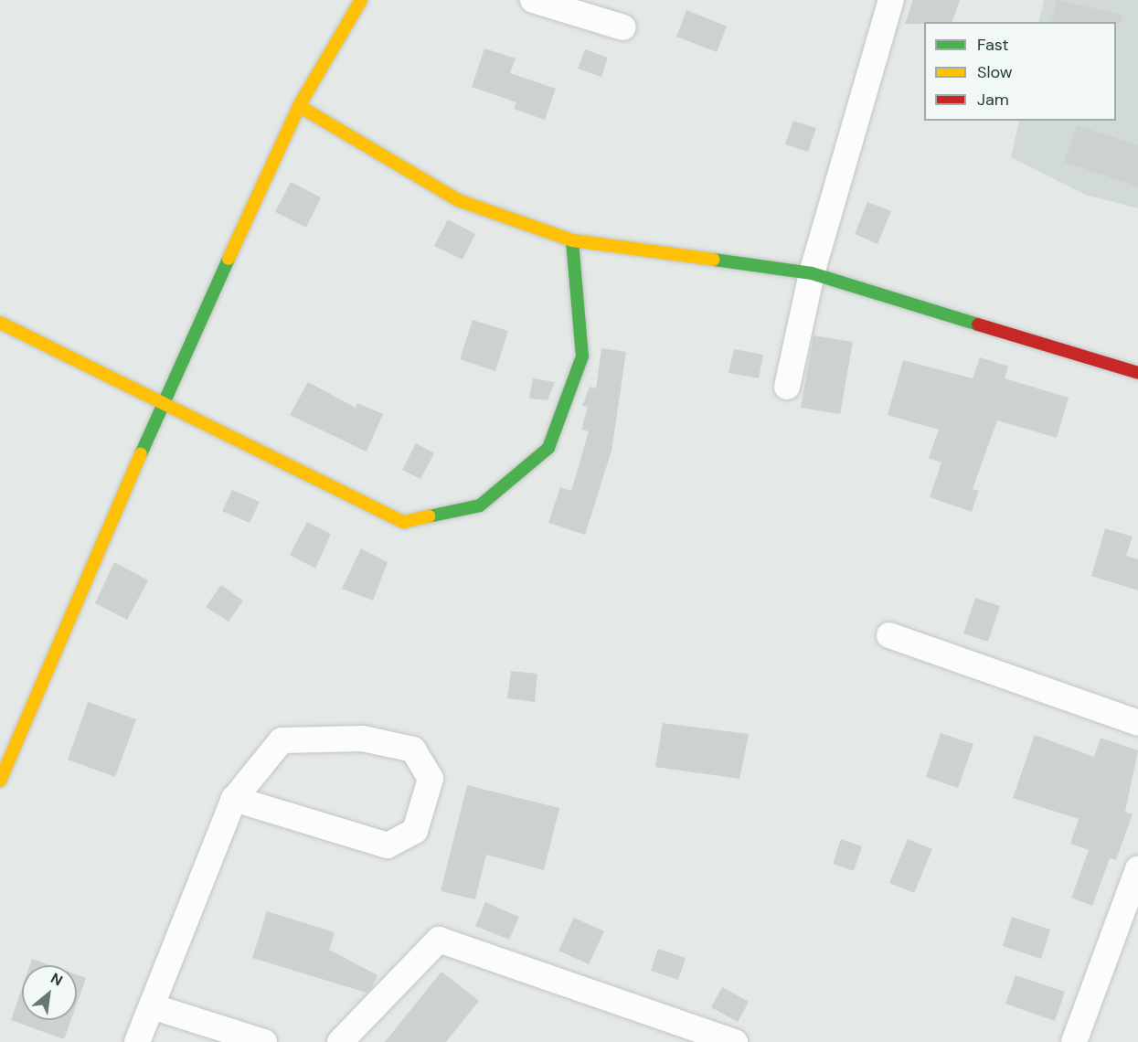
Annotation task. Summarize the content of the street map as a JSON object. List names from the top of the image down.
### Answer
{
  "legend": ["Fast", "Slow", "Jam"],
  "north": "top right"
}
